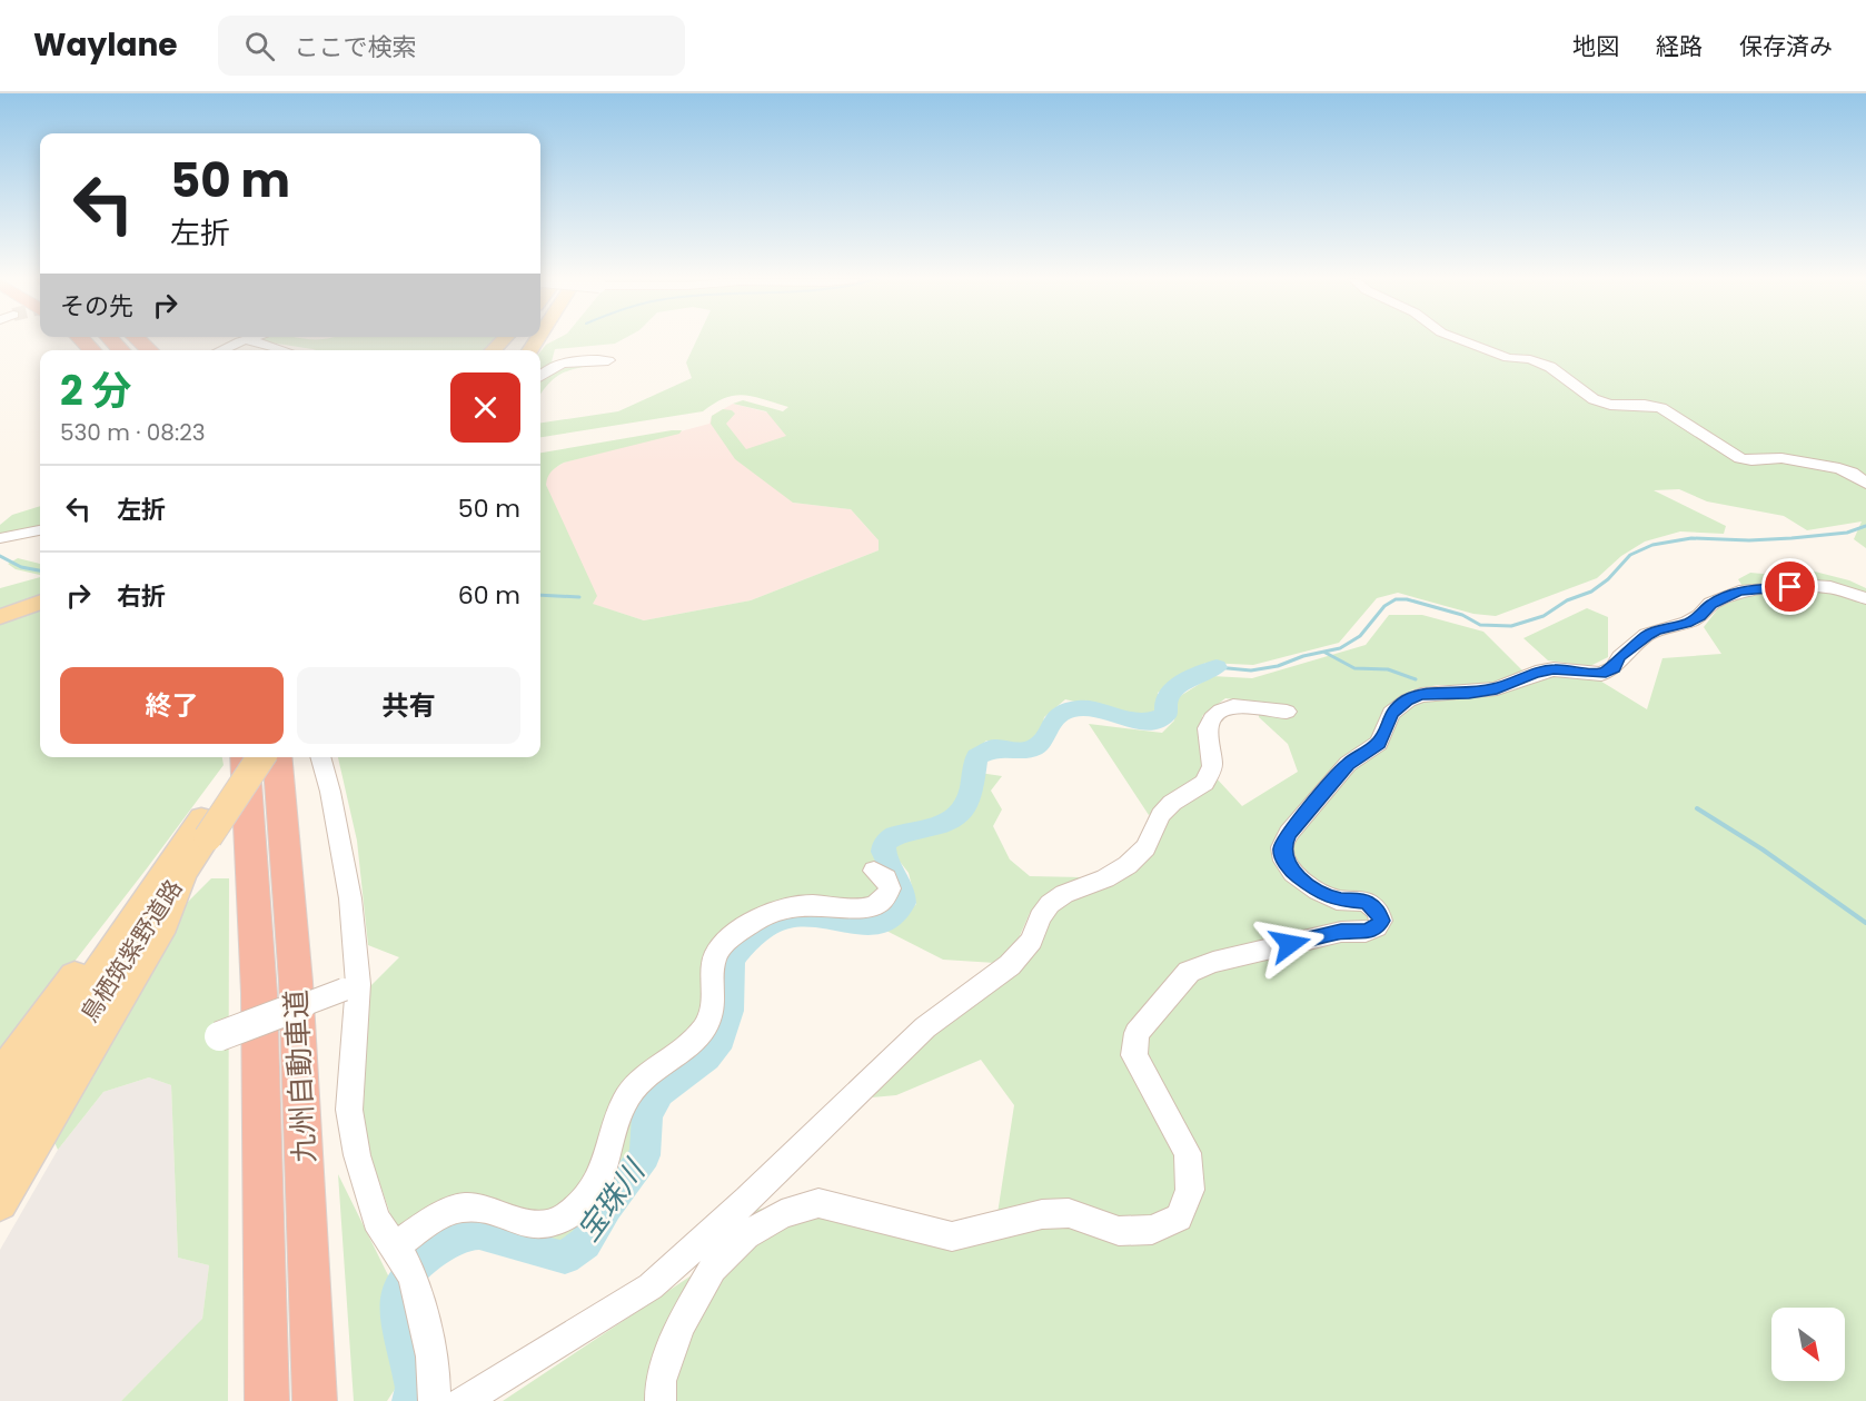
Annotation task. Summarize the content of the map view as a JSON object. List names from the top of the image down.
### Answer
{
  "streets": {
    "highway": ["九州自動車道"],
    "main road": ["鳥栖筑紫野道路"]
  },
  "water": ["宝珠川"],
  "north": "bottom right",
  "page": {
    "header": "Waylane",
    "search": "ここで検索",
    "nav": ["地図", "経路", "保存済み"],
    "turn": ["50 m", "左折"],
    "then": "その先",
    "heading": ["2 分", "530 m · 08:23"],
    "list": [
      {
        "name": "左折",
        "value": "50 m"
      },
      {
        "name": "右折",
        "value": "60 m"
      }
    ],
    "buttons": ["終了", "共有"]
  }
}
